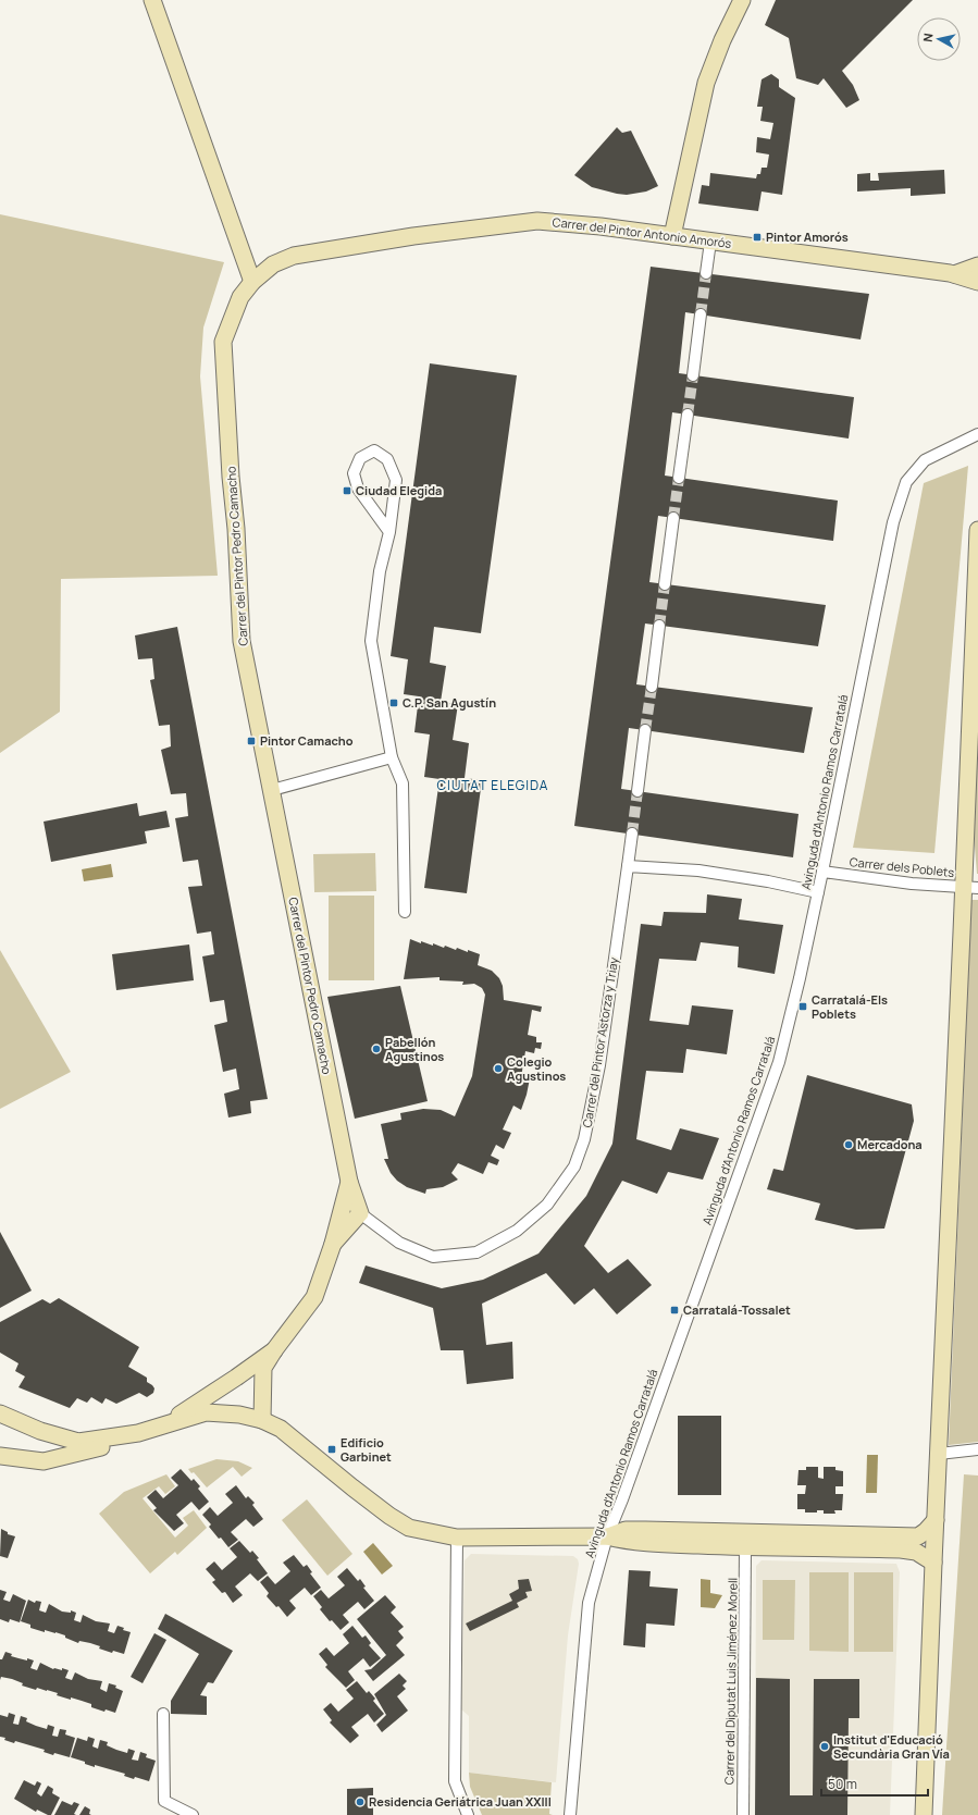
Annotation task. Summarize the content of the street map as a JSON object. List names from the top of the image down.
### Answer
{
  "streets": {
    "street": [
      "Carrer del Pintor Antonio Amorós",
      "Carrer del Pintor Pedro Camacho",
      "Avinguda d'Antonio Ramos Carratalá",
      "Carrer dels Poblets",
      "Carrer del Pintor Astorza y Triay",
      "Carrer del Diputat Luis Jiménez Morell"
    ]
  },
  "crossings": [
    ["Carrer del Pintor Antonio Amorós", "Carrer del Pintor Pedro Camacho"],
    ["Avinguda d'Antonio Ramos Carratalá", "Carrer dels Poblets"]
  ],
  "districts": ["CIUTAT ELEGIDA"],
  "places": {
    "transit": [
      "Pintor Amorós",
      "Ciudad Elegida",
      "C.P. San Agustín",
      "Pintor Camacho",
      "Carratalá-Els Poblets",
      "Carratalá-Tossalet",
      "Edificio Garbinet"
    ],
    "other": [
      "Pabellón Agustinos",
      "Colegio Agustinos",
      "Mercadona",
      "Institut d'Educació Secundària Gran Vía",
      "Residencia Geriátrica Juan XXIII"
    ]
  },
  "scale_bar": "50 m",
  "north": "left"
}
